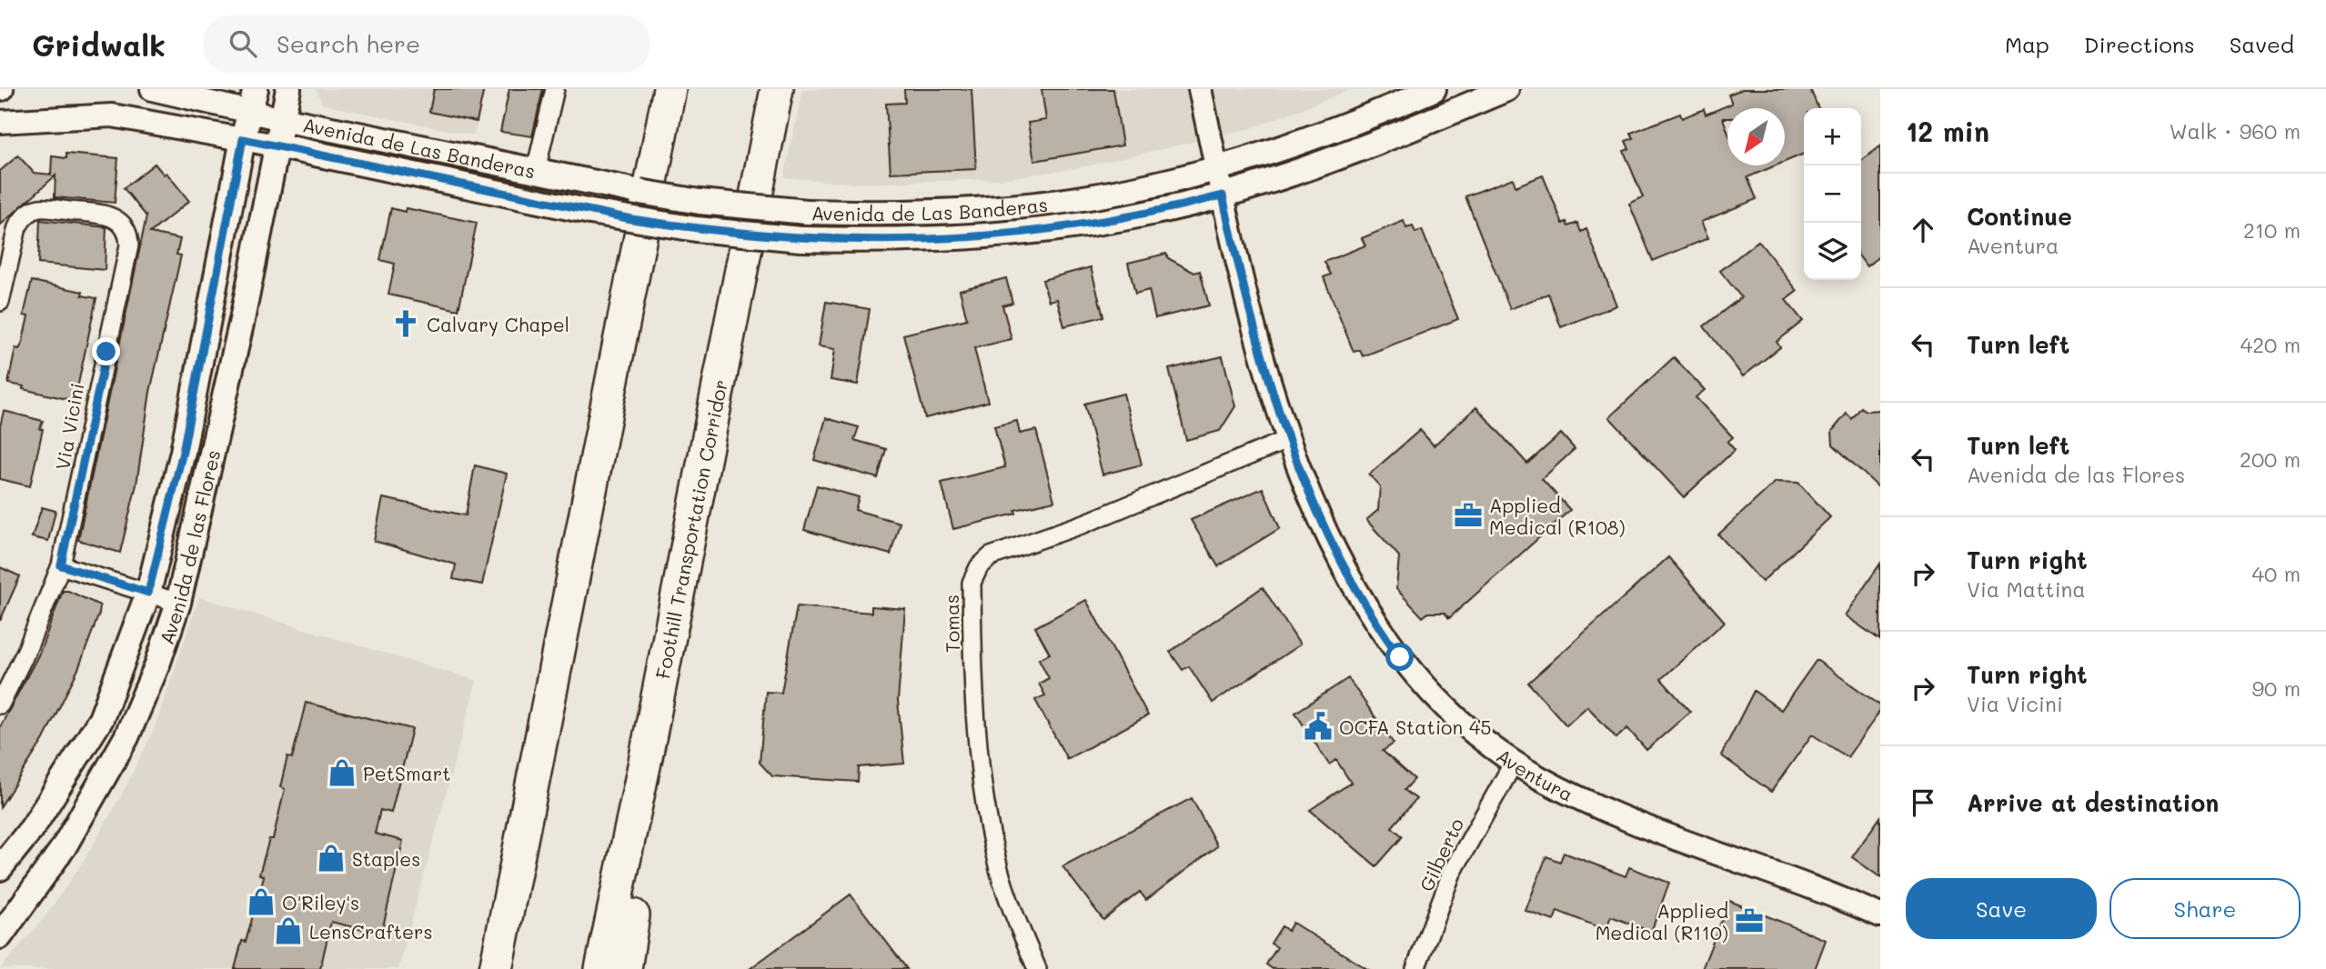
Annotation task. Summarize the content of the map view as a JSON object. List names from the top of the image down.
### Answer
{
  "streets": {
    "highway": ["Foothill Transportation Corridor"],
    "main road": ["Avenida de Las Banderas", "Avenida de las Flores"],
    "street": [
      "Via Vicini",
      "Tomas",
      "Aventura",
      "Gilberto"
    ]
  },
  "crossings": [
    ["Avenida de Las Banderas", "Avenida de las Flores"],
    ["Avenida de Las Banderas", "Aventura"],
    ["Tomas", "Aventura"],
    ["Aventura", "Gilberto"]
  ],
  "places": {
    "church": ["Calvary Chapel"],
    "office": ["Applied Medical (R108)", "Applied Medical (R110)"],
    "public building": ["OCFA Station 45"],
    "shop": [
      "PetSmart",
      "Staples",
      "O'Riley's",
      "LensCrafters"
    ]
  },
  "north": "bottom left",
  "page": {
    "header": "Gridwalk",
    "search": "Search here",
    "nav": ["Map", "Directions", "Saved"],
    "heading": ["12 min", "Walk · 960 m"],
    "map_buttons": ["+", "−"],
    "list": [
      ["Continue", "Aventura", "210 m"],
      ["Turn left", "420 m"],
      ["Turn left", "Avenida de las Flores", "200 m"],
      ["Turn right", "Via Mattina", "40 m"],
      ["Turn right", "Via Vicini", "90 m"],
      "Arrive at destination"
    ],
    "buttons": ["Save", "Share"]
  }
}
